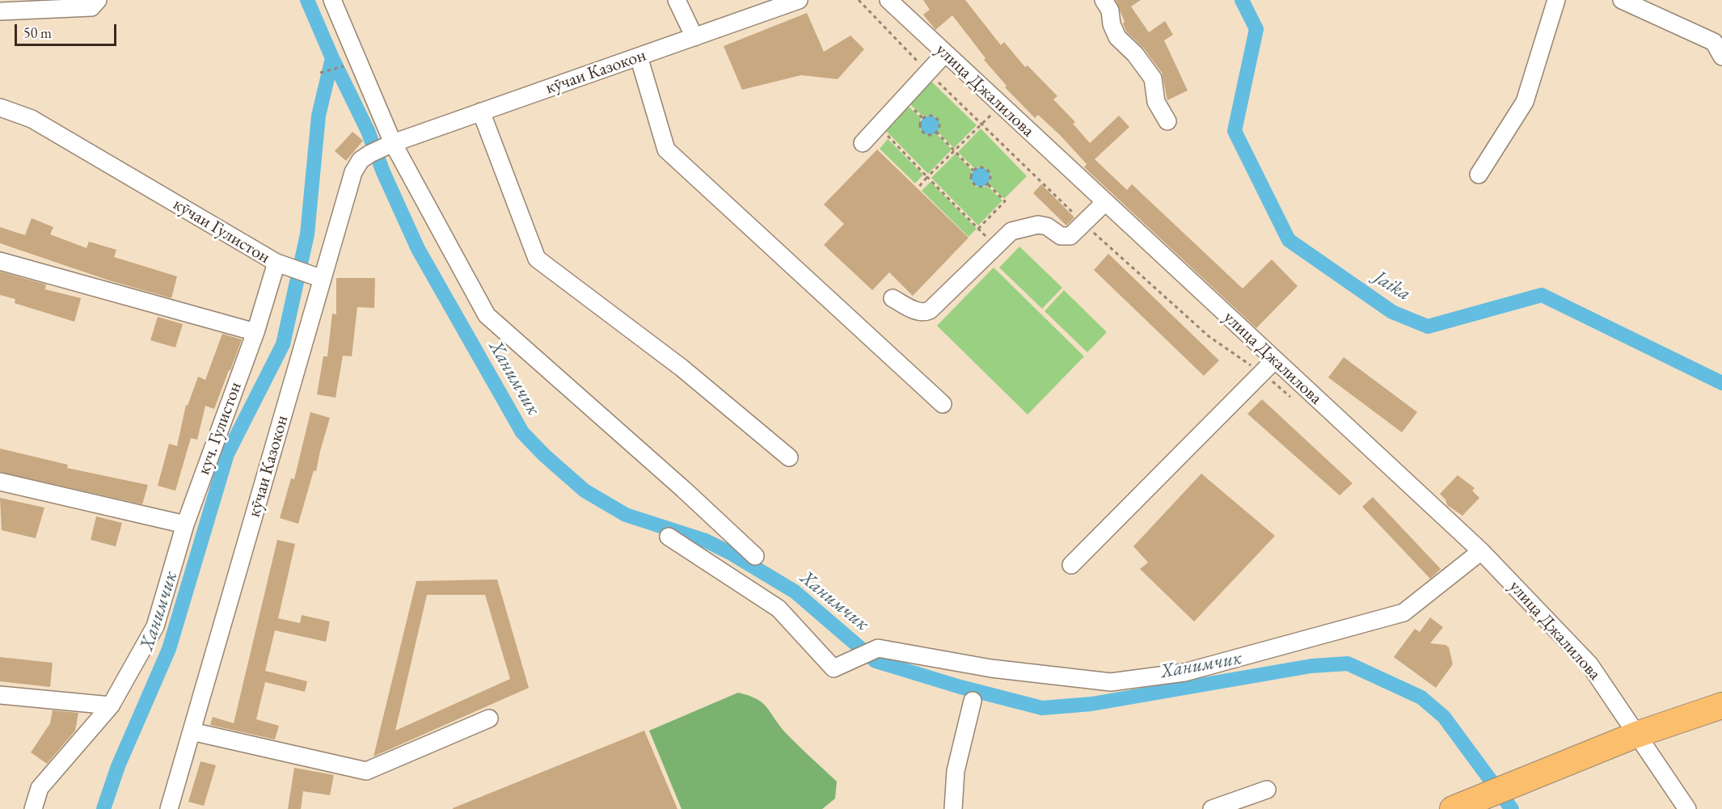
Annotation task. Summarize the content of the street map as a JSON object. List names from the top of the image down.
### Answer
{
  "streets": {
    "street": [
      "кӯчаи Казокон",
      "улица Джалилова",
      "кӯчаи Гулистон",
      "куч. Гулистон"
    ]
  },
  "crossings": [
    ["кӯчаи Гулистон", "куч. Гулистон"]
  ],
  "water": ["Jaika", "Ханимчик"],
  "scale_bar": "50 m"
}
